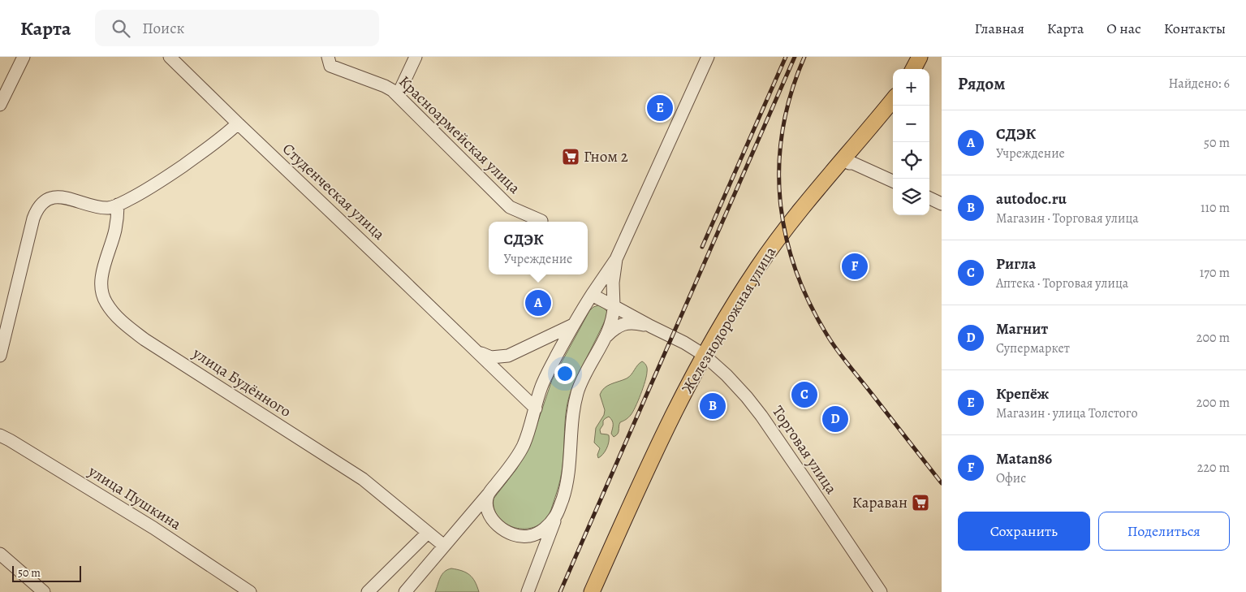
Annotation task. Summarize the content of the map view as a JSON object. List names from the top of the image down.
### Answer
{
  "streets": {
    "main road": ["Железнодорожная улица"],
    "street": [
      "Красноармейская улица",
      "Студенческая улица",
      "улица Будённого",
      "Торговая улица",
      "улица Пушкина"
    ]
  },
  "crossings": [
    ["Железнодорожная улица", "Торговая улица"]
  ],
  "places": {
    "supermarket": ["Гном 2", "Караван"]
  },
  "scale_bar": "50 m",
  "page": {
    "header": "Карта",
    "search": "Поиск",
    "nav": [
      "Главная",
      "Карта",
      "О нас",
      "Контакты"
    ],
    "heading": ["Рядом", "Найдено: 6"],
    "map_buttons": ["+", "−"],
    "pins": [
      "E",
      "F",
      "A",
      "C",
      "B",
      "D"
    ],
    "list": [
      {
        "mark": "A",
        "name": "СДЭК",
        "note": "Учреждение",
        "value": "50 m"
      },
      {
        "mark": "B",
        "name": "autodoc.ru",
        "note": "Магазин · Торговая улица",
        "value": "110 m"
      },
      {
        "mark": "C",
        "name": "Ригла",
        "note": "Аптека · Торговая улица",
        "value": "170 m"
      },
      {
        "mark": "D",
        "name": "Магнит",
        "note": "Супермаркет",
        "value": "200 m"
      },
      {
        "mark": "E",
        "name": "Крепёж",
        "note": "Магазин · улица Толстого",
        "value": "200 m"
      },
      {
        "mark": "F",
        "name": "Matan86",
        "note": "Офис",
        "value": "220 m"
      }
    ],
    "popup": ["СДЭК", "Учреждение"],
    "buttons": ["Сохранить", "Поделиться"],
    "scale": "50 m"
  }
}
